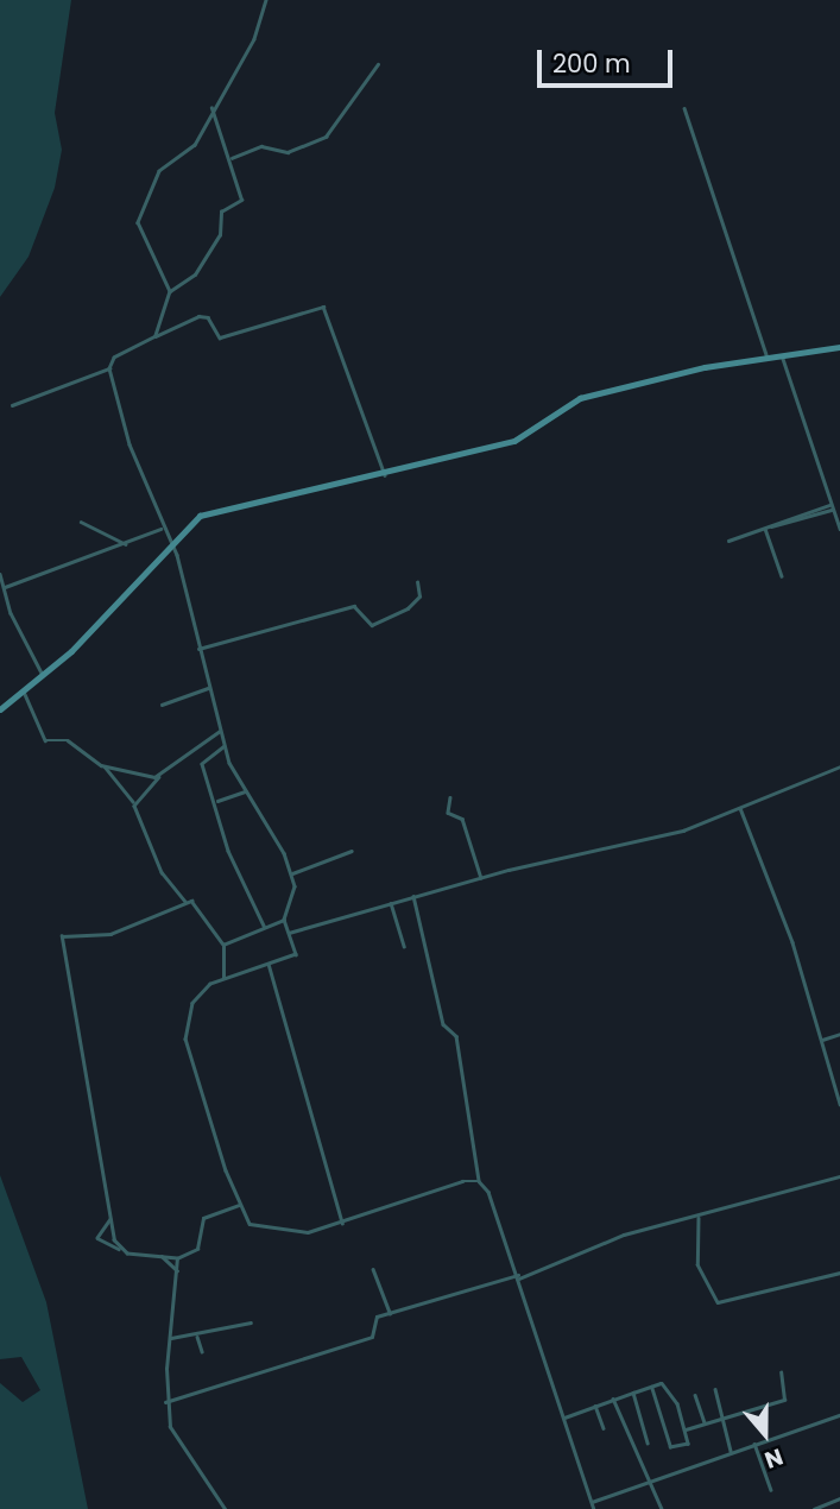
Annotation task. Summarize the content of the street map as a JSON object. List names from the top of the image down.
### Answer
{
  "scale_bar": "200 m",
  "north": "bottom"
}
